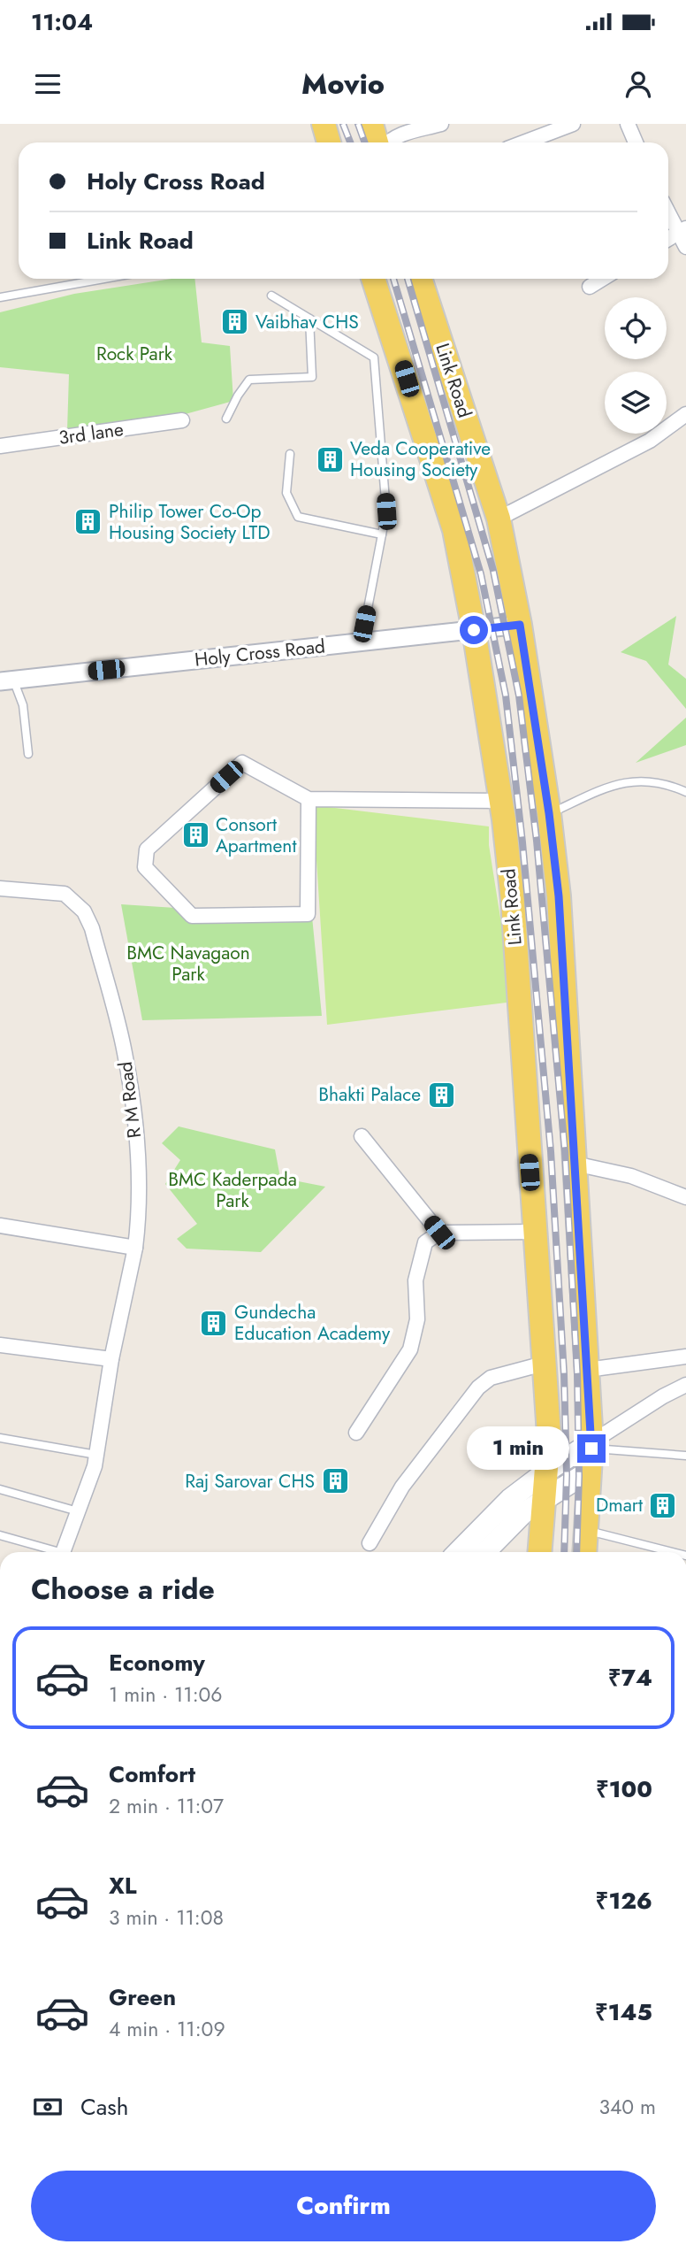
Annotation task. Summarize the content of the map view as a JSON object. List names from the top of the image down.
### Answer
{
  "streets": {
    "main road": ["Link Road"],
    "street": ["3rd lane", "Holy Cross Road", "R M Road"]
  },
  "crossings": [
    ["Link Road", "Holy Cross Road"]
  ],
  "parks": ["Rock Park", "BMC Navagaon Park", "BMC Kaderpada Park"],
  "places": {
    "building": [
      "Vaibhav CHS",
      "Veda Cooperative Housing Society",
      "Philip Tower Co-Op Housing Society LTD",
      "Consort Apartment",
      "Bhakti Palace",
      "Gundecha Education Academy",
      "Raj Sarovar CHS",
      "Dmart"
    ]
  },
  "page": {
    "status": "11:04",
    "header": "Movio",
    "banner": ["Holy Cross Road", "Link Road"],
    "bubble": "1 min",
    "heading": "Choose a ride",
    "list": [
      {
        "name": "Economy",
        "note": "1 min · 11:06",
        "value": "₹74"
      },
      {
        "name": "Comfort",
        "note": "2 min · 11:07",
        "value": "₹100"
      },
      {
        "name": "XL",
        "note": "3 min · 11:08",
        "value": "₹126"
      },
      {
        "name": "Green",
        "note": "4 min · 11:09",
        "value": "₹145"
      }
    ],
    "pay": ["Cash", "340 m"],
    "buttons": "Confirm"
  }
}
